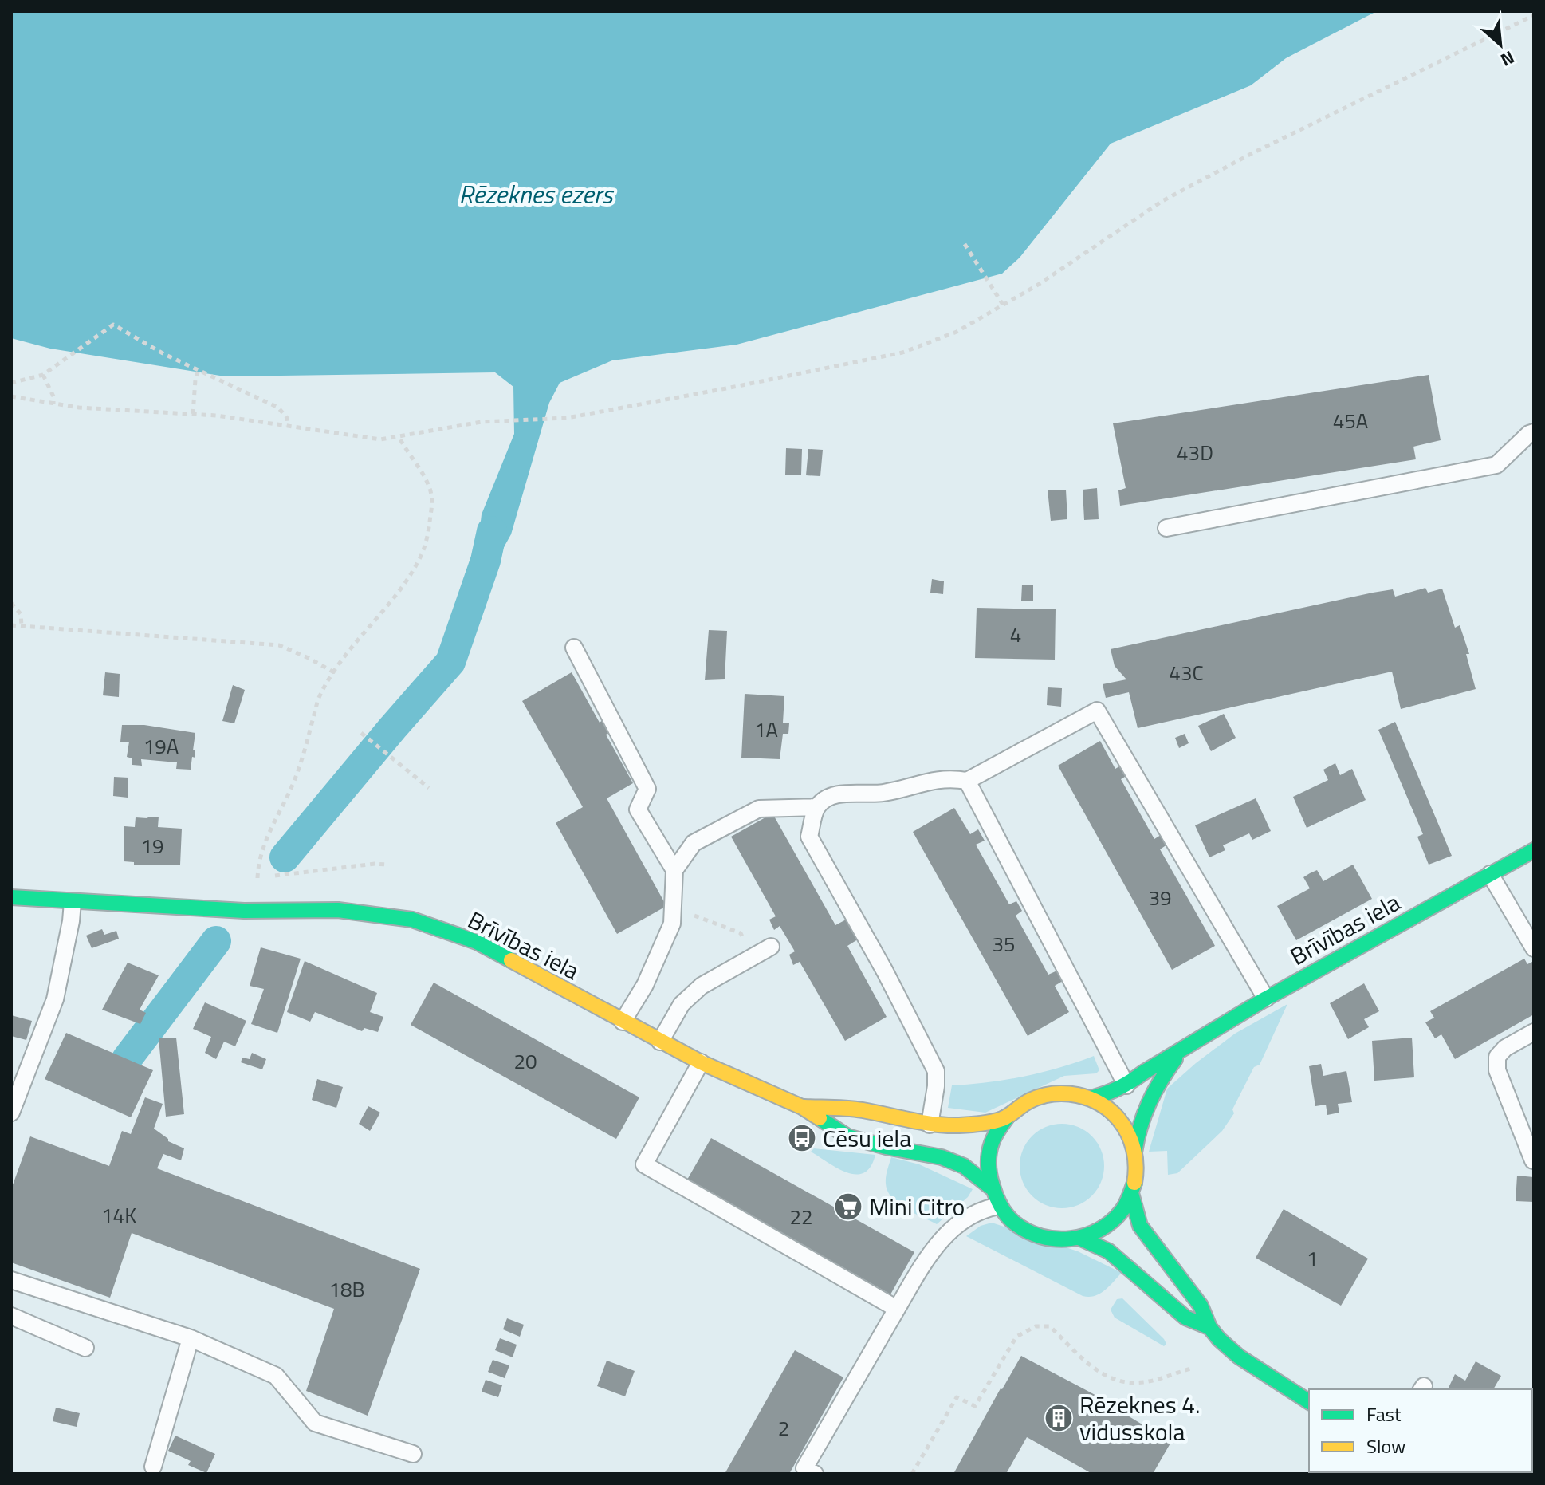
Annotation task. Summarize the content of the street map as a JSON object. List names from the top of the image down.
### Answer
{
  "streets": {
    "main road": ["Brīvības iela"]
  },
  "water": ["Rēzeknes ezers"],
  "places": {
    "bus stop": ["Cēsu iela"],
    "supermarket": ["Mini Citro"],
    "building": ["Rēzeknes 4. vidusskola"]
  },
  "house_numbers": [
    "45A",
    "43D",
    "4",
    "43C",
    "1A",
    "19A",
    "19",
    "39",
    "35",
    "20",
    "14K",
    "22",
    "1",
    "18B",
    "2"
  ],
  "legend": ["Fast", "Slow"],
  "north": "bottom right"
}
